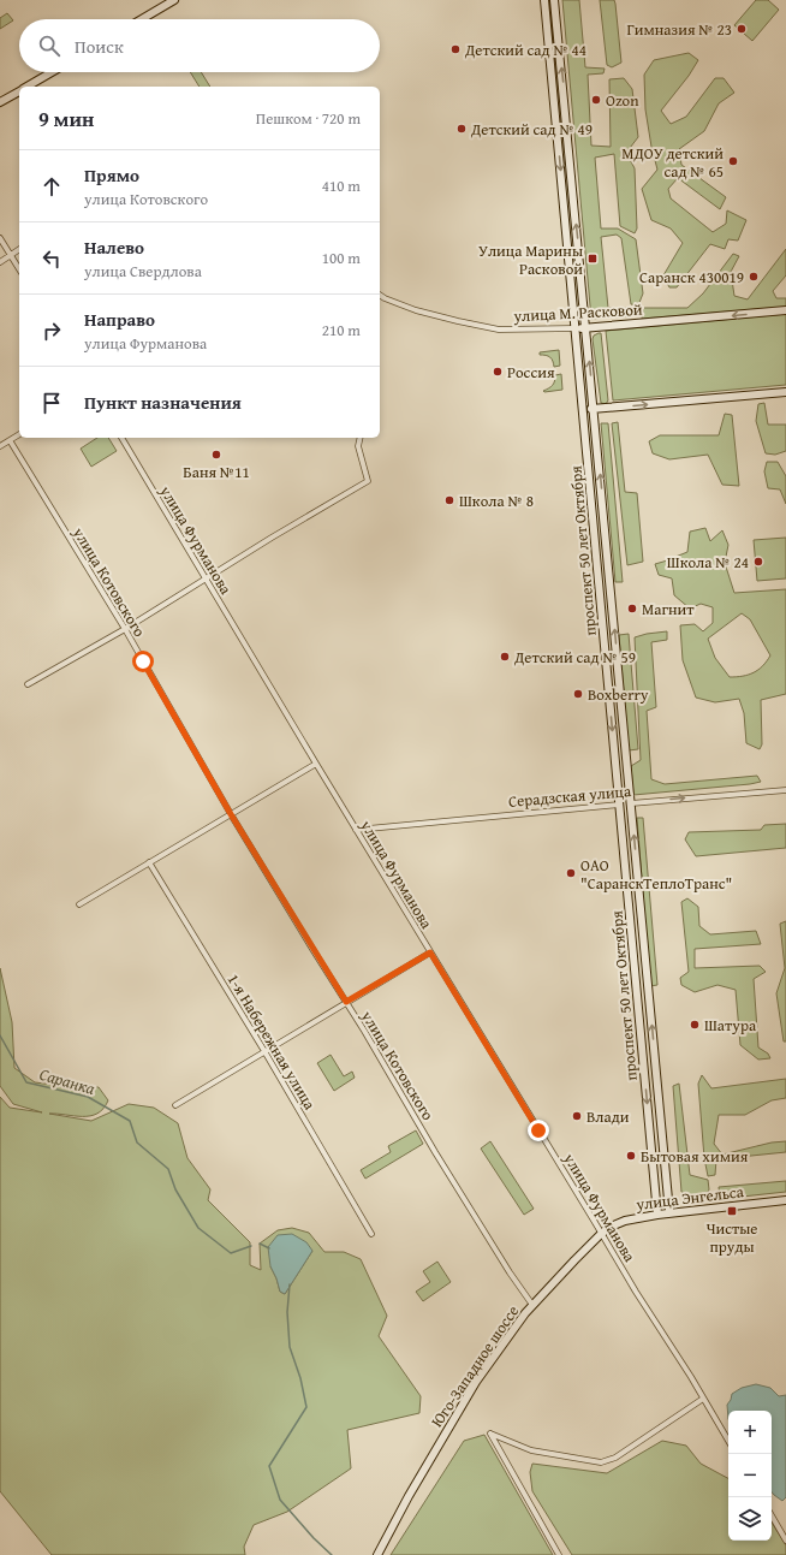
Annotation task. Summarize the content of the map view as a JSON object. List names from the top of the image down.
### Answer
{
  "streets": {
    "main road": [
      "улица М. Расковой",
      "проспект 50 лет Октября",
      "Серадзская улица",
      "улица Энгельса",
      "Юго-Западное шоссе"
    ],
    "street": ["улица Фурманова", "улица Котовского", "1-я Набережная улица"]
  },
  "crossings": [
    ["улица М. Расковой", "проспект 50 лет Октября"],
    ["улица Фурманова", "Серадзская улица"],
    ["улица Фурманова", "улица Энгельса"],
    ["улица Фурманова", "Юго-Западное шоссе"],
    ["проспект 50 лет Октября", "Серадзская улица"],
    ["проспект 50 лет Октября", "улица Энгельса"],
    ["улица Котовского", "Юго-Западное шоссе"],
    ["улица Энгельса", "Юго-Западное шоссе"]
  ],
  "one_way": ["улица М. Расковой", "Серадзская улица"],
  "water": ["Саранка"],
  "places": {
    "other": [
      "Гимназия № 23",
      "Детский сад № 44",
      "Ozon",
      "Детский сад № 49",
      "МДОУ детский сад № 65",
      "Саранск 430019",
      "Россия",
      "Баня №11",
      "Школа № 8",
      "Школа № 24",
      "Магнит",
      "Детский сад № 59",
      "Boxberry",
      "ОАО \"СаранскТеплоТранс\"",
      "Шатура",
      "Влади",
      "Бытовая химия"
    ],
    "transit": ["Улица Марины Расковой", "Чистые пруды"]
  },
  "page": {
    "search": "Поиск",
    "heading": ["9 мин", "Пешком · 720 m"],
    "list": [
      ["Прямо", "улица Котовского", "410 m"],
      ["Налево", "улица Свердлова", "100 m"],
      ["Направо", "улица Фурманова", "210 m"],
      "Пункт назначения"
    ],
    "map_buttons": ["+", "−"]
  }
}
